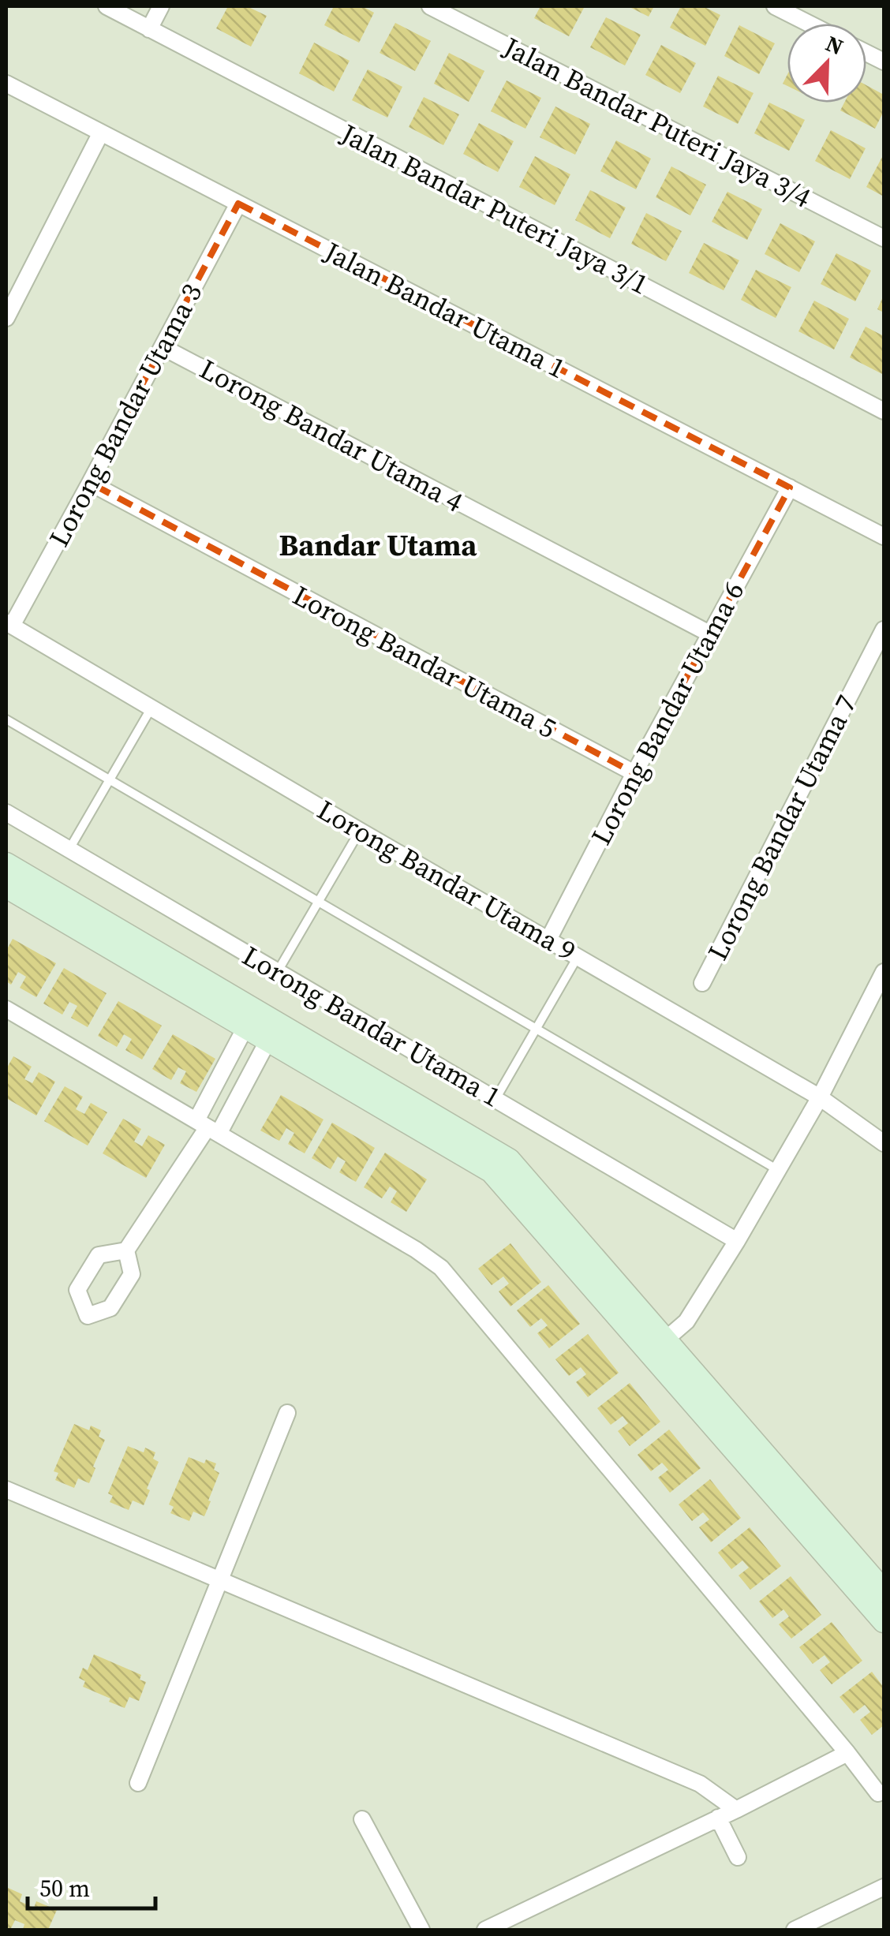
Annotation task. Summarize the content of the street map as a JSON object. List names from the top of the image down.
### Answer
{
  "streets": {
    "street": [
      "Jalan Bandar Puteri Jaya 3/4",
      "Jalan Bandar Puteri Jaya 3/1",
      "Jalan Bandar Utama 1",
      "Lorong Bandar Utama 3",
      "Lorong Bandar Utama 4",
      "Lorong Bandar Utama 5",
      "Lorong Bandar Utama 6",
      "Lorong Bandar Utama 7",
      "Lorong Bandar Utama 9",
      "Lorong Bandar Utama 1"
    ]
  },
  "crossings": [
    ["Jalan Bandar Utama 1", "Lorong Bandar Utama 3"],
    ["Jalan Bandar Utama 1", "Lorong Bandar Utama 6"],
    ["Lorong Bandar Utama 3", "Lorong Bandar Utama 4"],
    ["Lorong Bandar Utama 3", "Lorong Bandar Utama 5"],
    ["Lorong Bandar Utama 3", "Lorong Bandar Utama 9"],
    ["Lorong Bandar Utama 4", "Lorong Bandar Utama 6"],
    ["Lorong Bandar Utama 5", "Lorong Bandar Utama 6"],
    ["Lorong Bandar Utama 6", "Lorong Bandar Utama 9"]
  ],
  "districts": ["Bandar Utama"],
  "scale_bar": "50 m",
  "north": "top right"
}
